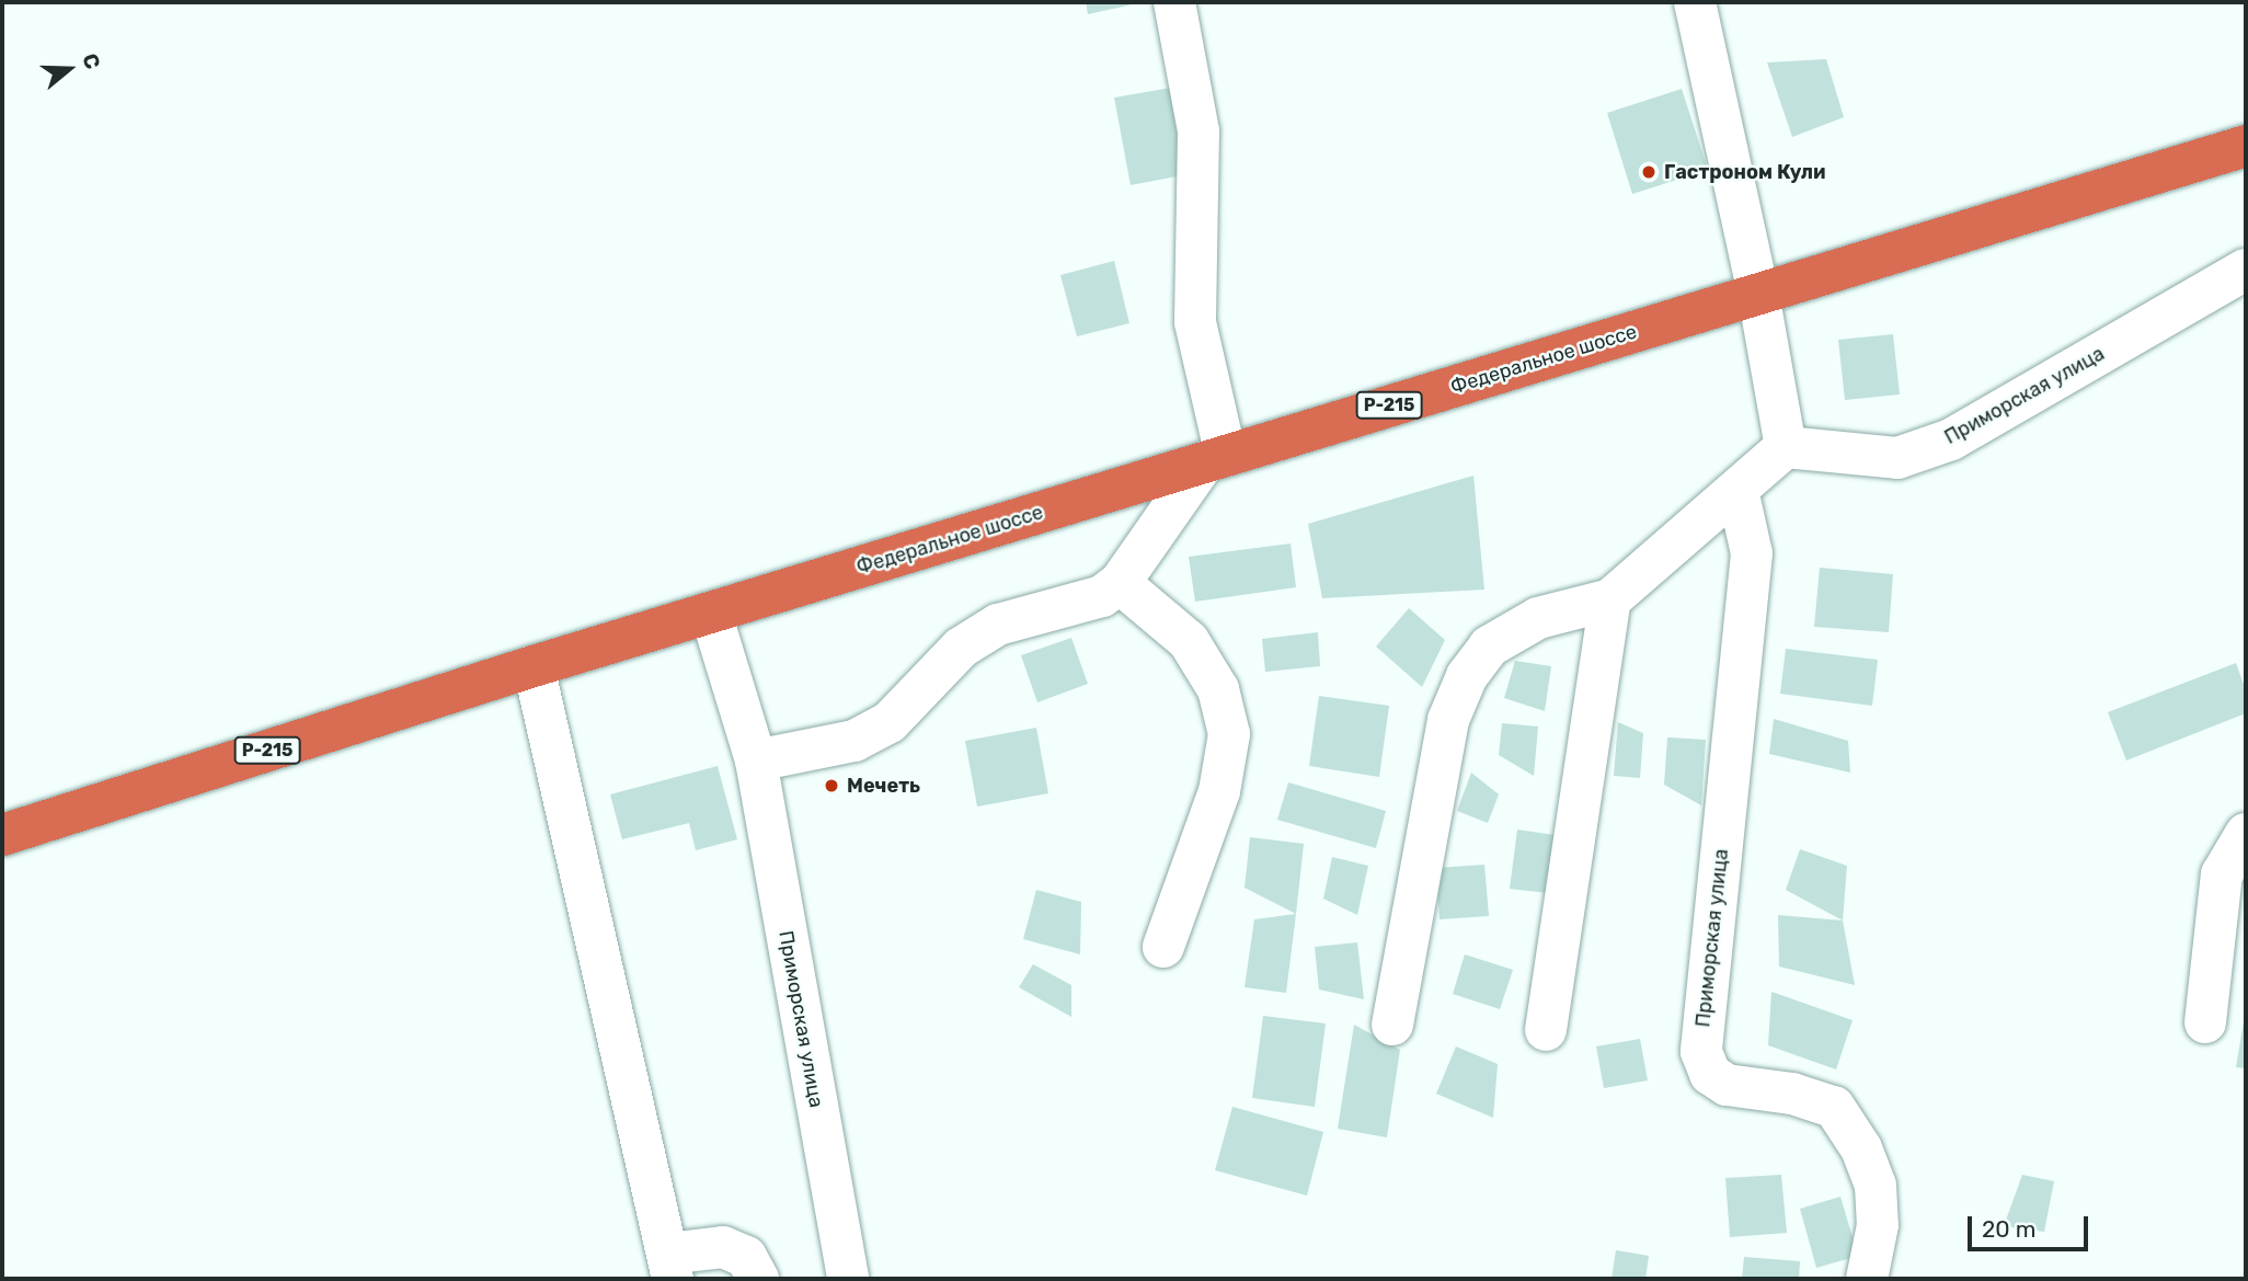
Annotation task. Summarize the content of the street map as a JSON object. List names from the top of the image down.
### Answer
{
  "streets": {
    "highway": ["Федеральное шоссе", "Р-215"],
    "street": ["Приморская улица"]
  },
  "crossings": [
    ["Федеральное шоссе", "Приморская улица"],
    ["Федеральное шоссе", "Р-215"]
  ],
  "places": ["Гастроном Кули", "Мечеть"],
  "scale_bar": "20 m",
  "north": "right"
}
